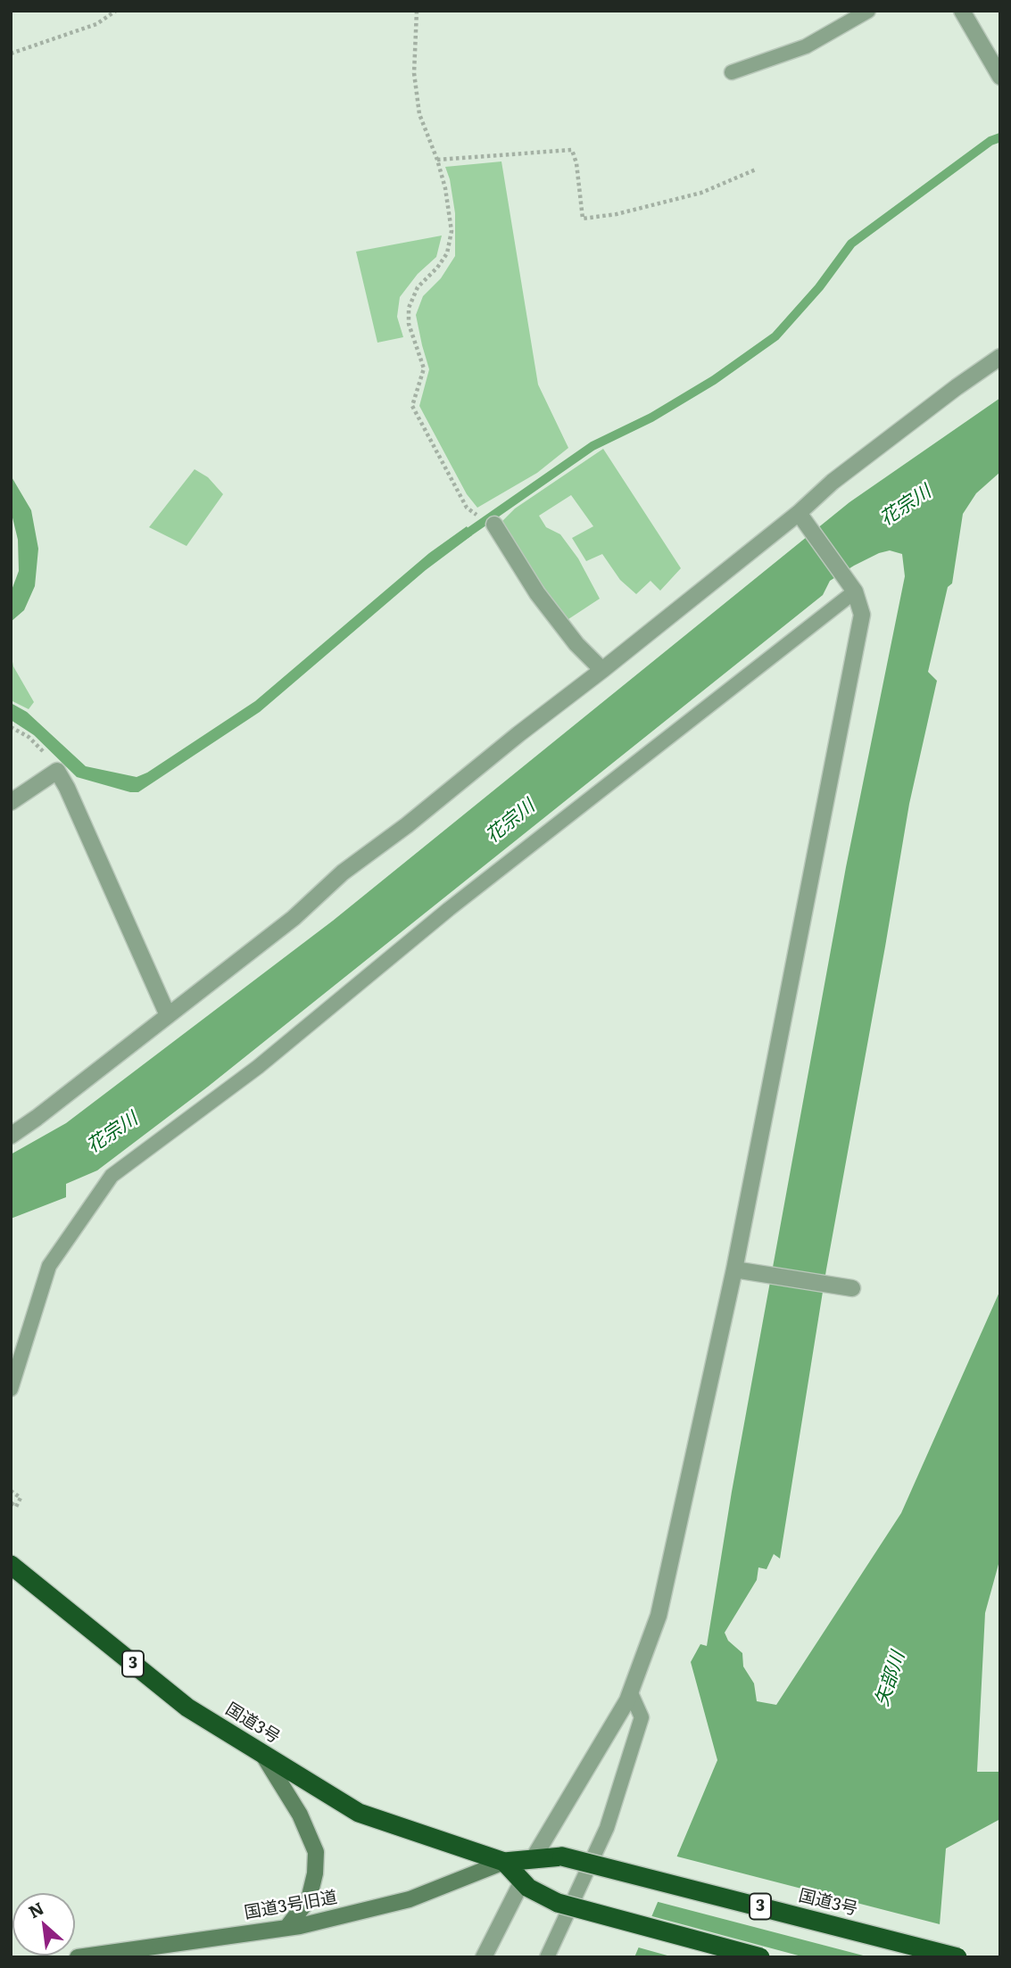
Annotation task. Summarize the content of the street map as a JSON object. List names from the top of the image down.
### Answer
{
  "streets": {
    "highway": ["3", "国道3号"],
    "street": ["国道3号旧道"]
  },
  "crossings": [
    ["国道3号", "国道3号旧道"]
  ],
  "water": ["花宗川", "矢部川"],
  "north": "top left"
}
